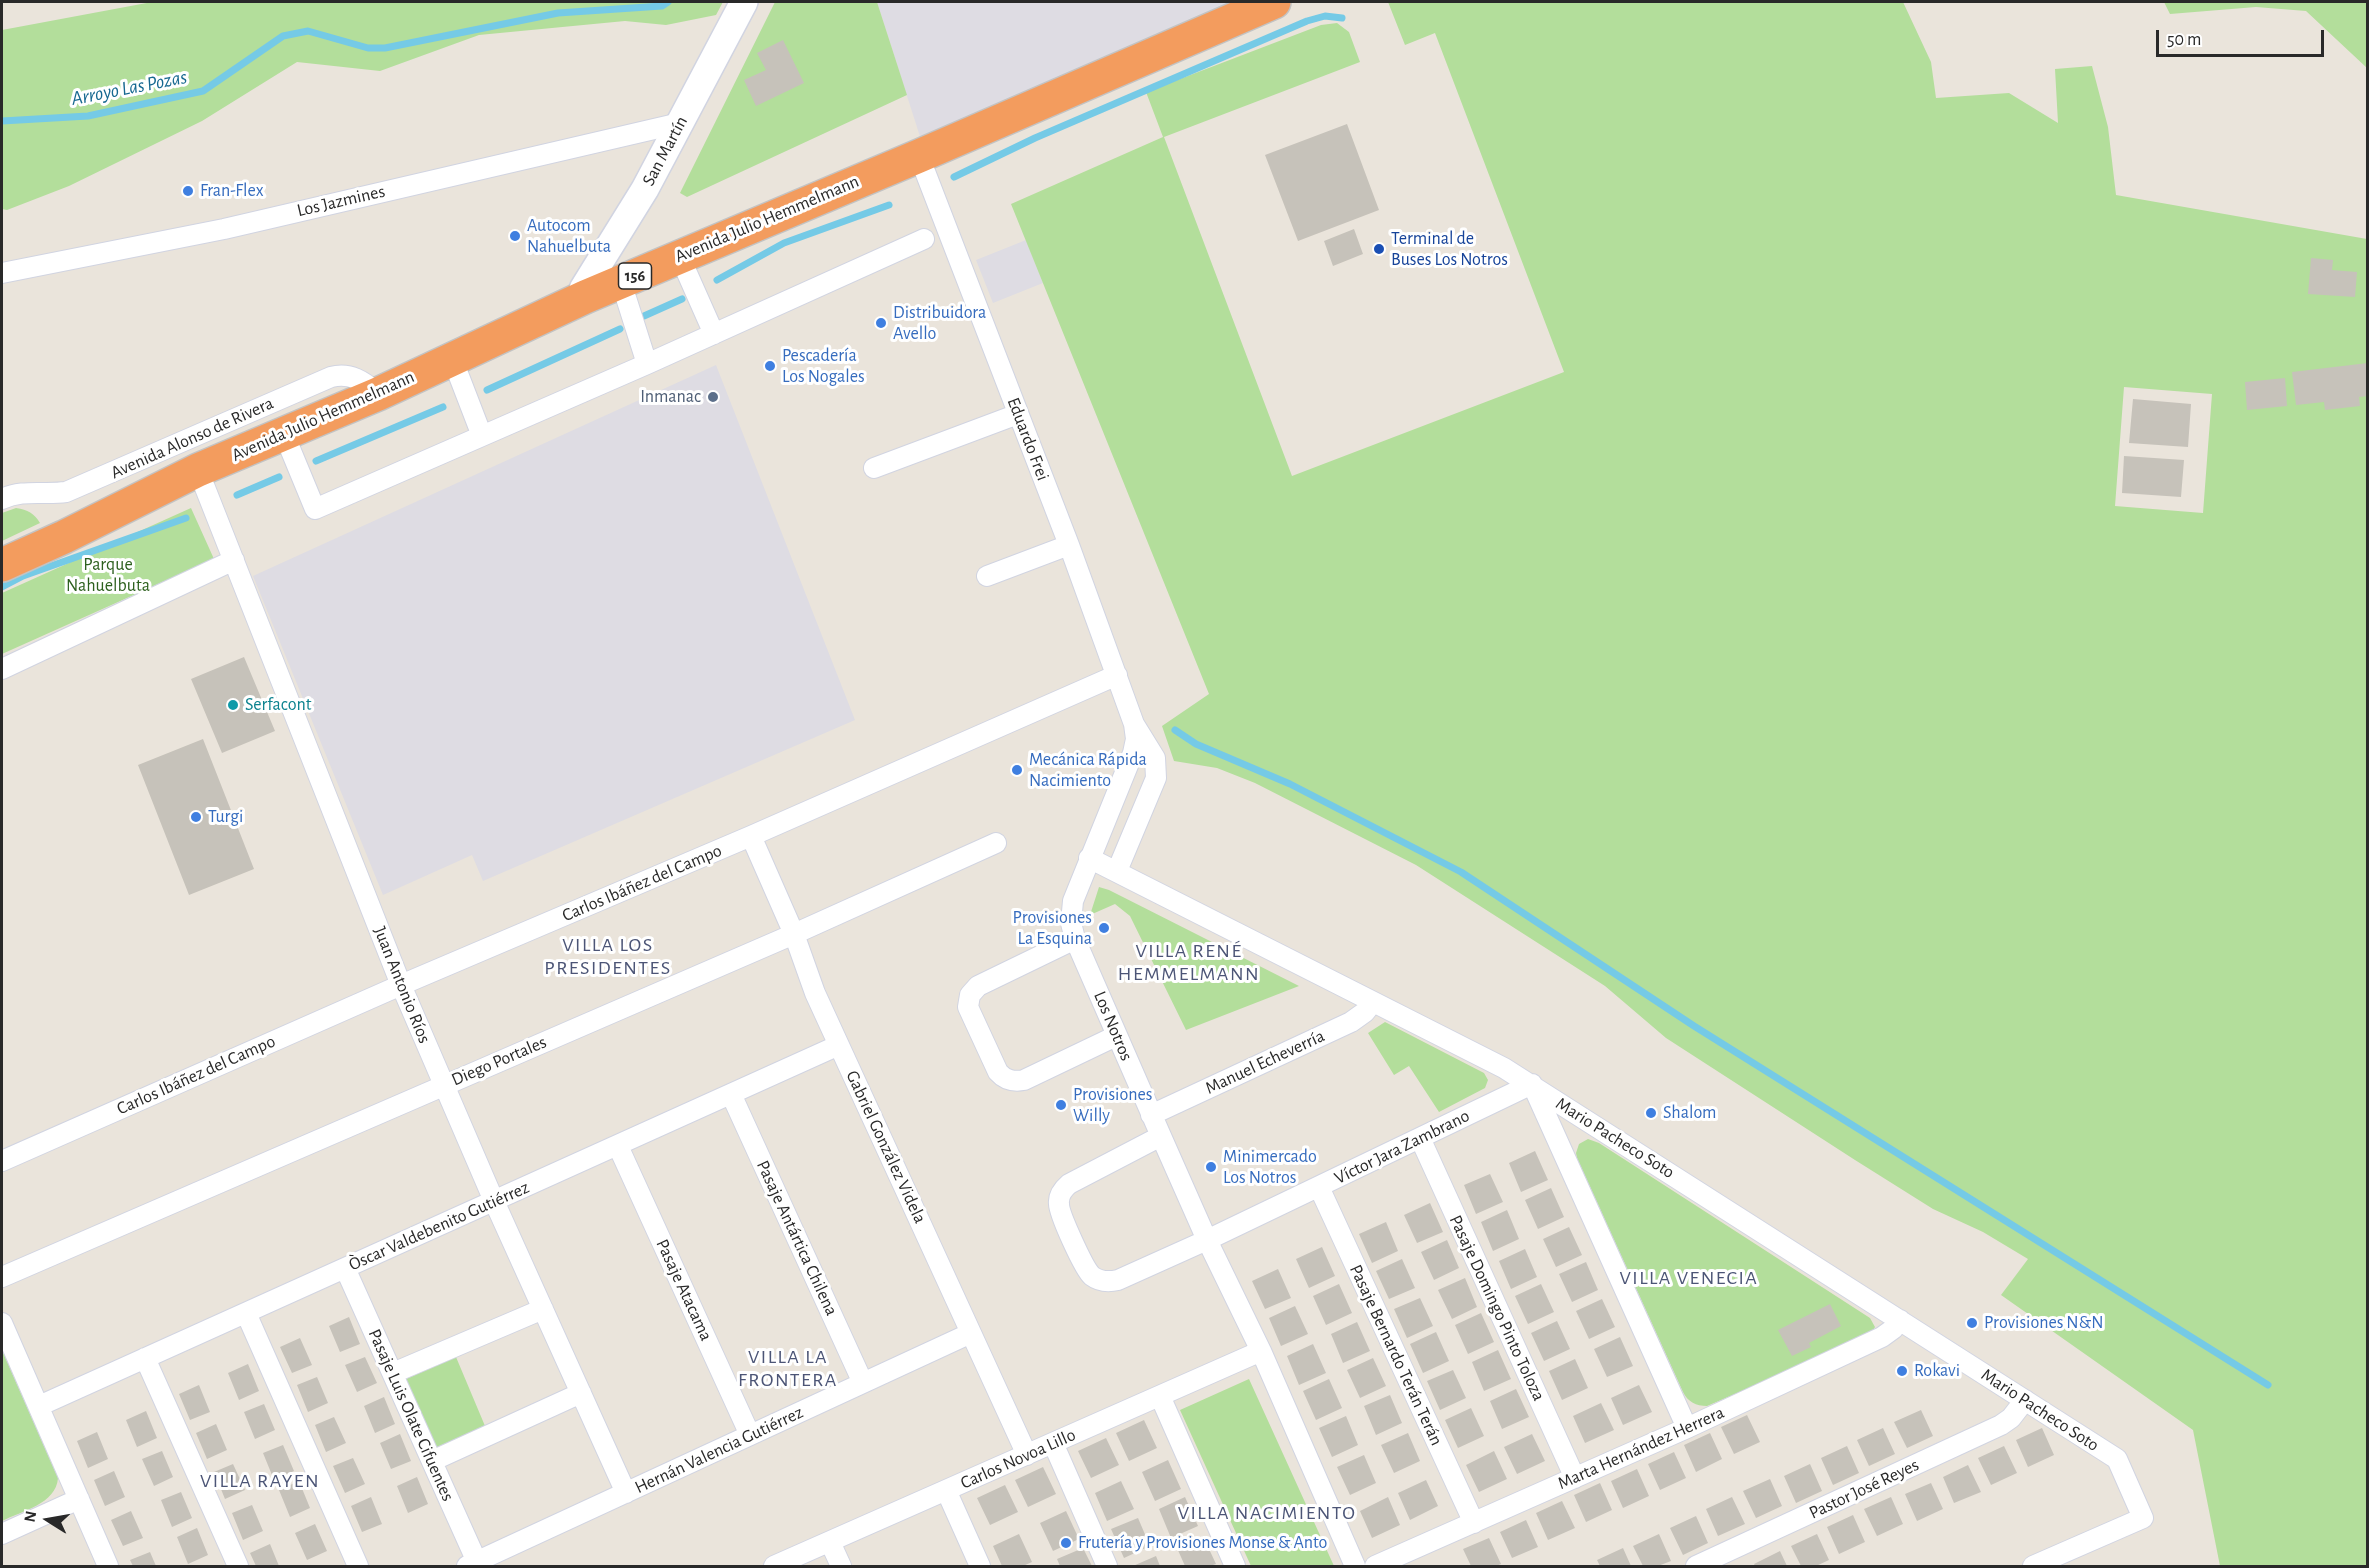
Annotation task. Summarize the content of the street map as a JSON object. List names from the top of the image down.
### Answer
{
  "streets": {
    "highway": ["Avenida Julio Hemmelmann", "156"],
    "street": [
      "San Martín",
      "Los Jazmines",
      "Avenida Alonso de Rivera",
      "Eduardo Frei",
      "Carlos Ibáñez del Campo",
      "Juan Antonio Ríos",
      "Los Notros",
      "Diego Portales",
      "Manuel Echeverría",
      "Mario Pacheco Soto",
      "Gabriel González Videla",
      "Víctor Jara Zambrano",
      "Òscar Valdebenito Gutiérrez",
      "Pasaje Antártica Chilena",
      "Pasaje Atacama",
      "Pasaje Domingo Pinto Toloza",
      "Pasaje Bernardo Terán Terán",
      "Pasaje Luis Olate Cifuentes",
      "Marta Hernández Herrera",
      "Hernán Valencia Gutiérrez",
      "Carlos Novoa Lillo",
      "Pastor José Reyes"
    ]
  },
  "crossings": [
    ["San Martín", "Los Jazmines"],
    ["San Martín", "Avenida Julio Hemmelmann"],
    ["Avenida Julio Hemmelmann", "Avenida Alonso de Rivera"],
    ["Avenida Julio Hemmelmann", "Eduardo Frei"],
    ["Avenida Julio Hemmelmann", "Juan Antonio Ríos"],
    ["Eduardo Frei", "Carlos Ibáñez del Campo"],
    ["Eduardo Frei", "Los Notros"],
    ["Carlos Ibáñez del Campo", "Juan Antonio Ríos"],
    ["Carlos Ibáñez del Campo", "Gabriel González Videla"],
    ["Juan Antonio Ríos", "Diego Portales"],
    ["Juan Antonio Ríos", "Òscar Valdebenito Gutiérrez"],
    ["Juan Antonio Ríos", "Hernán Valencia Gutiérrez"],
    ["Los Notros", "Manuel Echeverría"],
    ["Los Notros", "Mario Pacheco Soto"],
    ["Los Notros", "Víctor Jara Zambrano"],
    ["Los Notros", "Carlos Novoa Lillo"],
    ["Diego Portales", "Gabriel González Videla"],
    ["Manuel Echeverría", "Mario Pacheco Soto"],
    ["Mario Pacheco Soto", "Víctor Jara Zambrano"],
    ["Mario Pacheco Soto", "Marta Hernández Herrera"],
    ["Mario Pacheco Soto", "Pastor José Reyes"],
    ["Gabriel González Videla", "Òscar Valdebenito Gutiérrez"],
    ["Gabriel González Videla", "Hernán Valencia Gutiérrez"],
    ["Gabriel González Videla", "Carlos Novoa Lillo"],
    ["Víctor Jara Zambrano", "Pasaje Domingo Pinto Toloza"],
    ["Víctor Jara Zambrano", "Pasaje Bernardo Terán Terán"],
    ["Òscar Valdebenito Gutiérrez", "Pasaje Antártica Chilena"],
    ["Òscar Valdebenito Gutiérrez", "Pasaje Atacama"],
    ["Òscar Valdebenito Gutiérrez", "Pasaje Luis Olate Cifuentes"],
    ["Pasaje Antártica Chilena", "Hernán Valencia Gutiérrez"],
    ["Pasaje Atacama", "Hernán Valencia Gutiérrez"],
    ["Pasaje Domingo Pinto Toloza", "Marta Hernández Herrera"],
    ["Pasaje Bernardo Terán Terán", "Marta Hernández Herrera"],
    ["Pasaje Luis Olate Cifuentes", "Hernán Valencia Gutiérrez"]
  ],
  "districts": [
    "VILLA LOS PRESIDENTES",
    "VILLA RENÉ HEMMELMANN",
    "VILLA VENECIA",
    "VILLA LA FRONTERA",
    "VILLA RAYEN",
    "VILLA NACIMIENTO"
  ],
  "water": ["Arroyo Las Pozas"],
  "parks": ["Parque Nahuelbuta"],
  "places": [
    "Fran-Flex",
    "Autocom Nahuelbuta",
    "Terminal de Buses Los Notros",
    "Distribuidora Avello",
    "Pescadería Los Nogales",
    "Inmanac",
    "Serfacont",
    "Mecánica Rápida Nacimiento",
    "Turgi",
    "Provisiones La Esquina",
    "Provisiones Willy",
    "Shalom",
    "Minimercado Los Notros",
    "Provisiones N&N",
    "Rokavi",
    "Frutería y Provisiones Monse & Anto"
  ],
  "scale_bar": "50 m",
  "north": "left"
}
